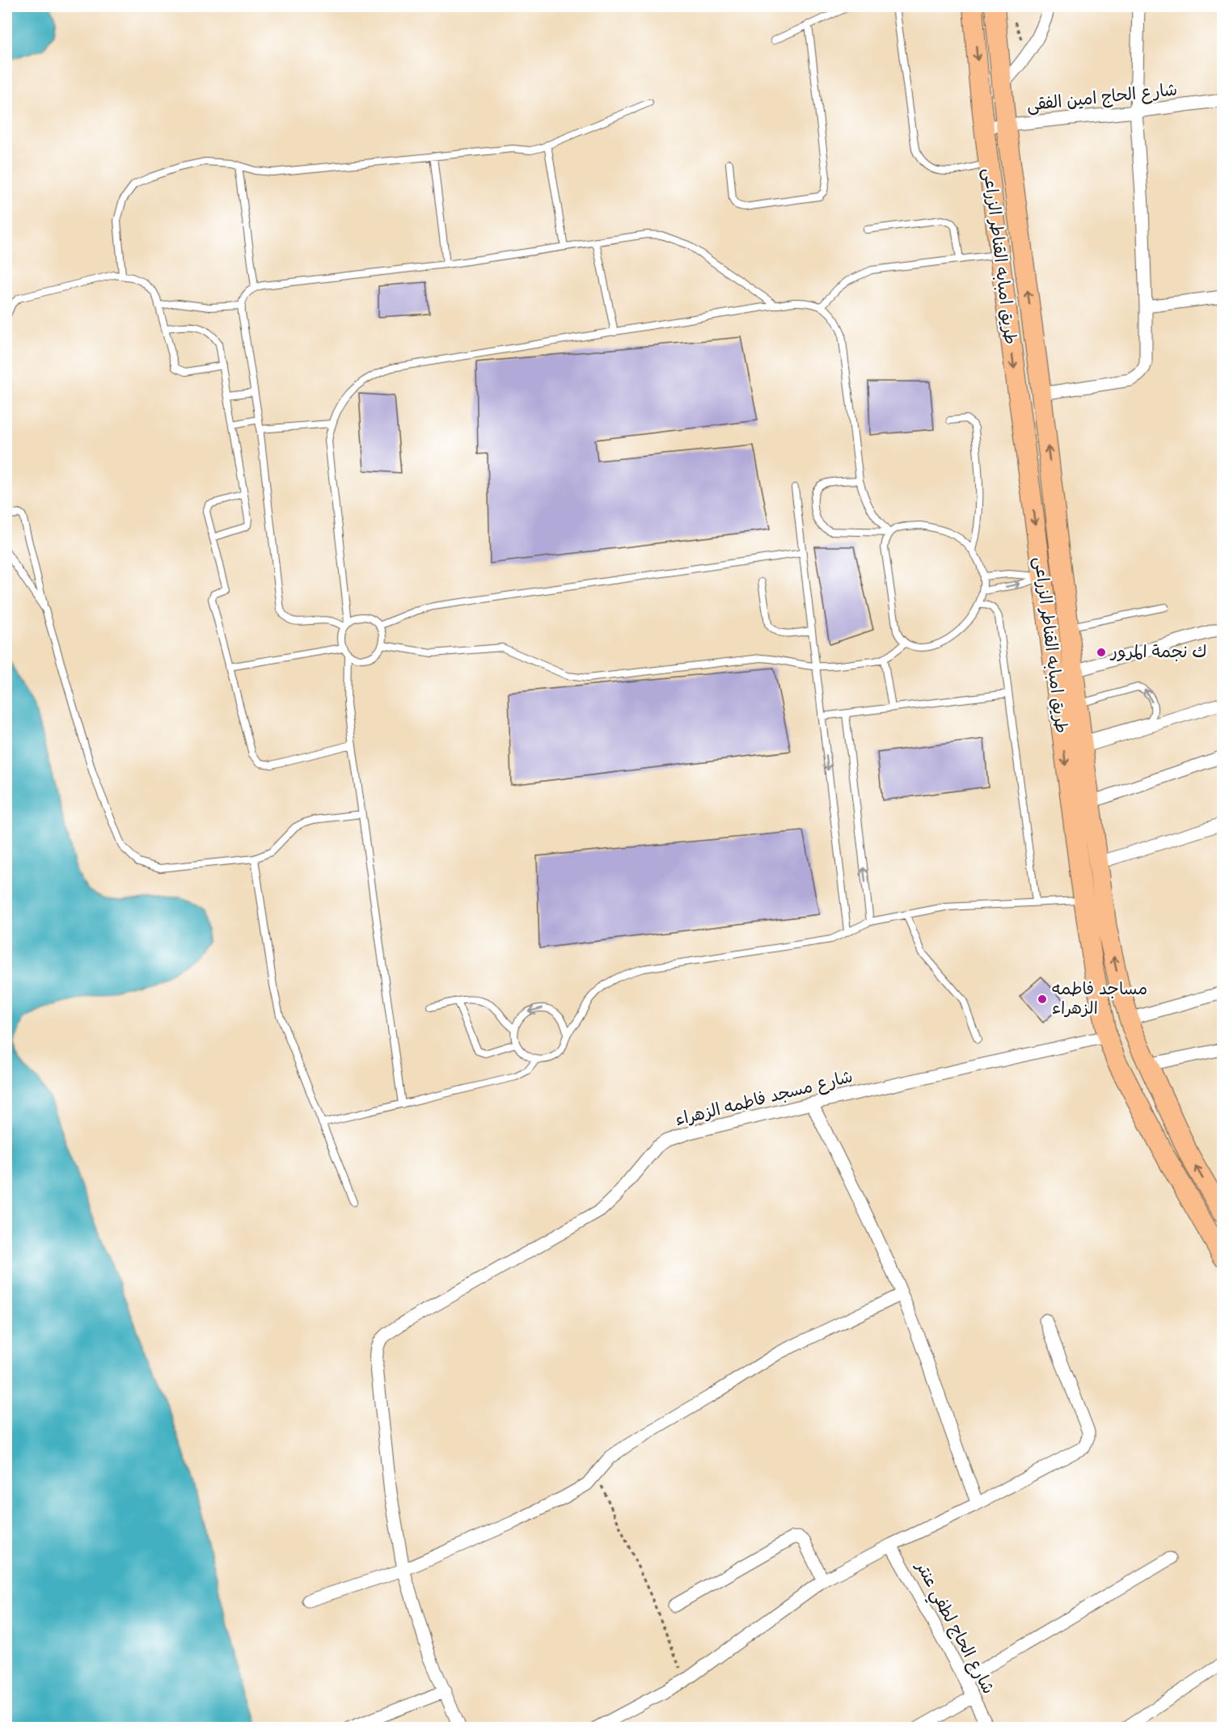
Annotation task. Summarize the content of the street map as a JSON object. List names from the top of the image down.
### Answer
{
  "streets": {
    "main road": ["طريق امبابه القناطر الزراعى"],
    "street": ["شارع الحاج امين الفقى", "شارع مسجد فاطمه الزهراء", "شارع الحاج لطفي عنتر"]
  },
  "crossings": [
    ["شارع الحاج امين الفقى", "طريق امبابه القناطر الزراعى"],
    ["طريق امبابه القناطر الزراعى", "شارع مسجد فاطمه الزهراء"]
  ],
  "places": ["ك نجمة المرور", "مساجد فاطمه الزهراء"]
}
